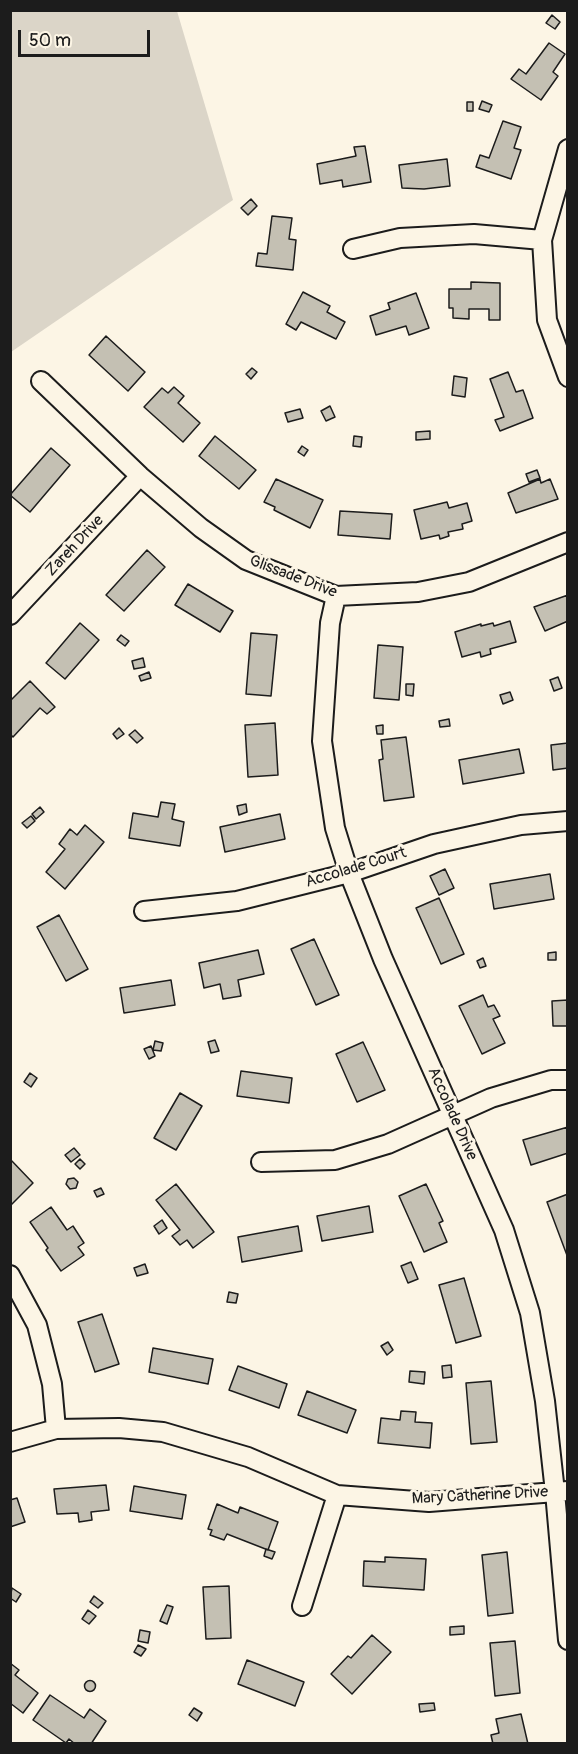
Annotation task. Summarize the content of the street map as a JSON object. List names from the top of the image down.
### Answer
{
  "streets": {
    "street": [
      "Zareh Drive",
      "Glissade Drive",
      "Accolade Court",
      "Accolade Drive",
      "Mary Catherine Drive"
    ]
  },
  "crossings": [
    ["Zareh Drive", "Glissade Drive"],
    ["Glissade Drive", "Accolade Drive"],
    ["Accolade Court", "Accolade Drive"],
    ["Accolade Drive", "Mary Catherine Drive"]
  ],
  "scale_bar": "50 m"
}
